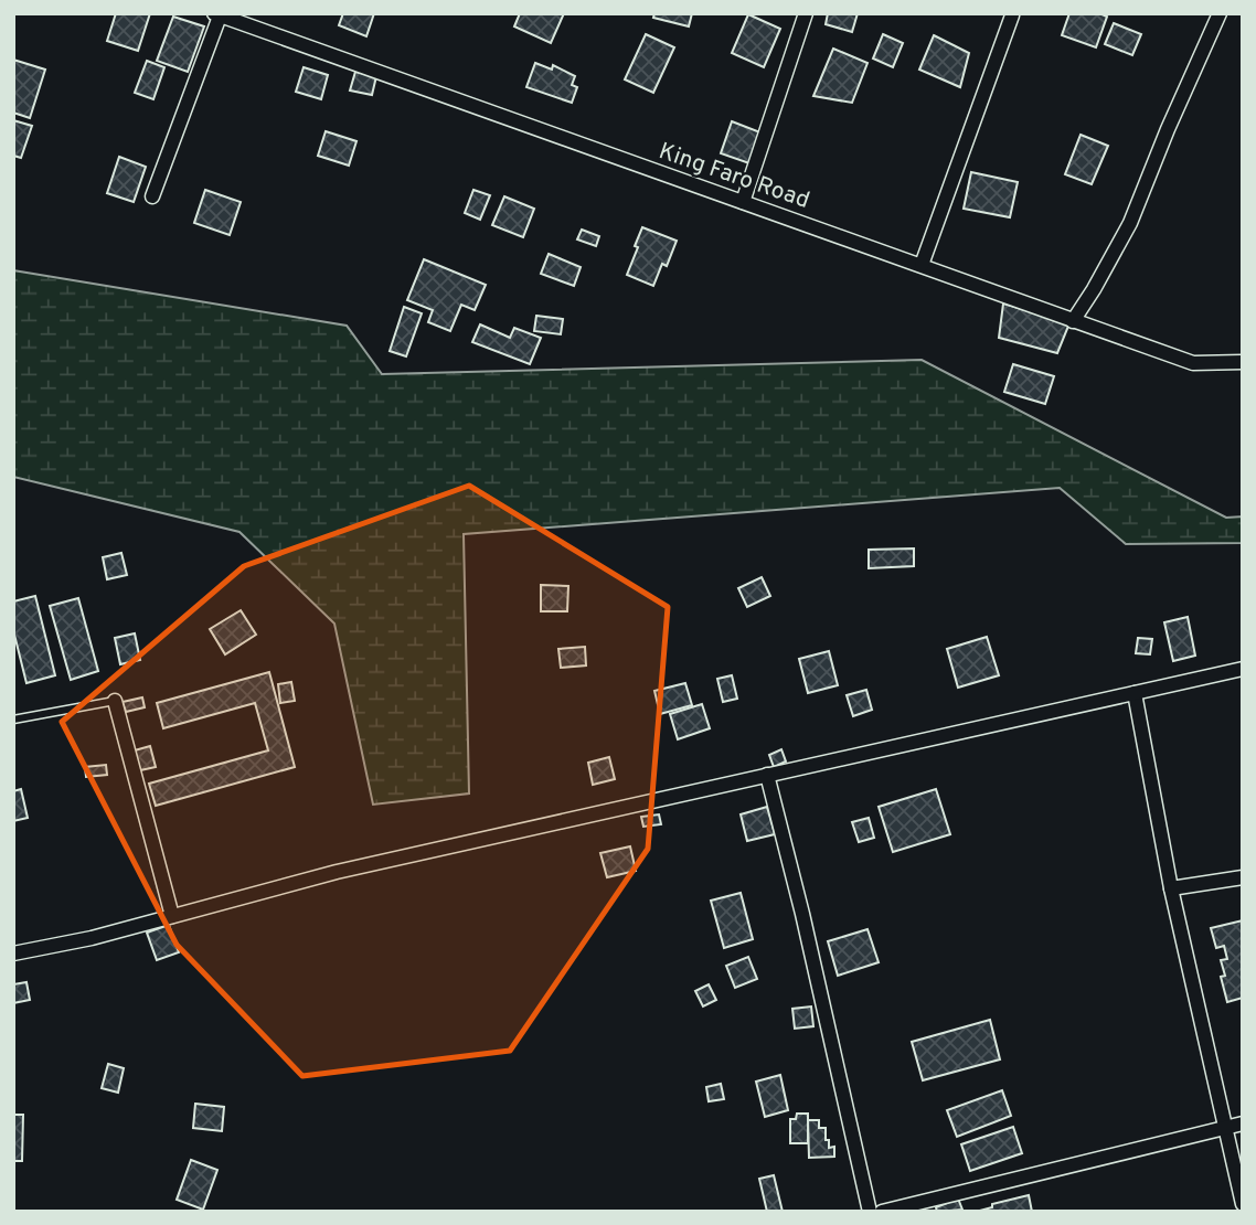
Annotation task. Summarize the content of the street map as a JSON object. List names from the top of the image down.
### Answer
{
  "streets": {
    "street": ["King Faro Road"]
  }
}
